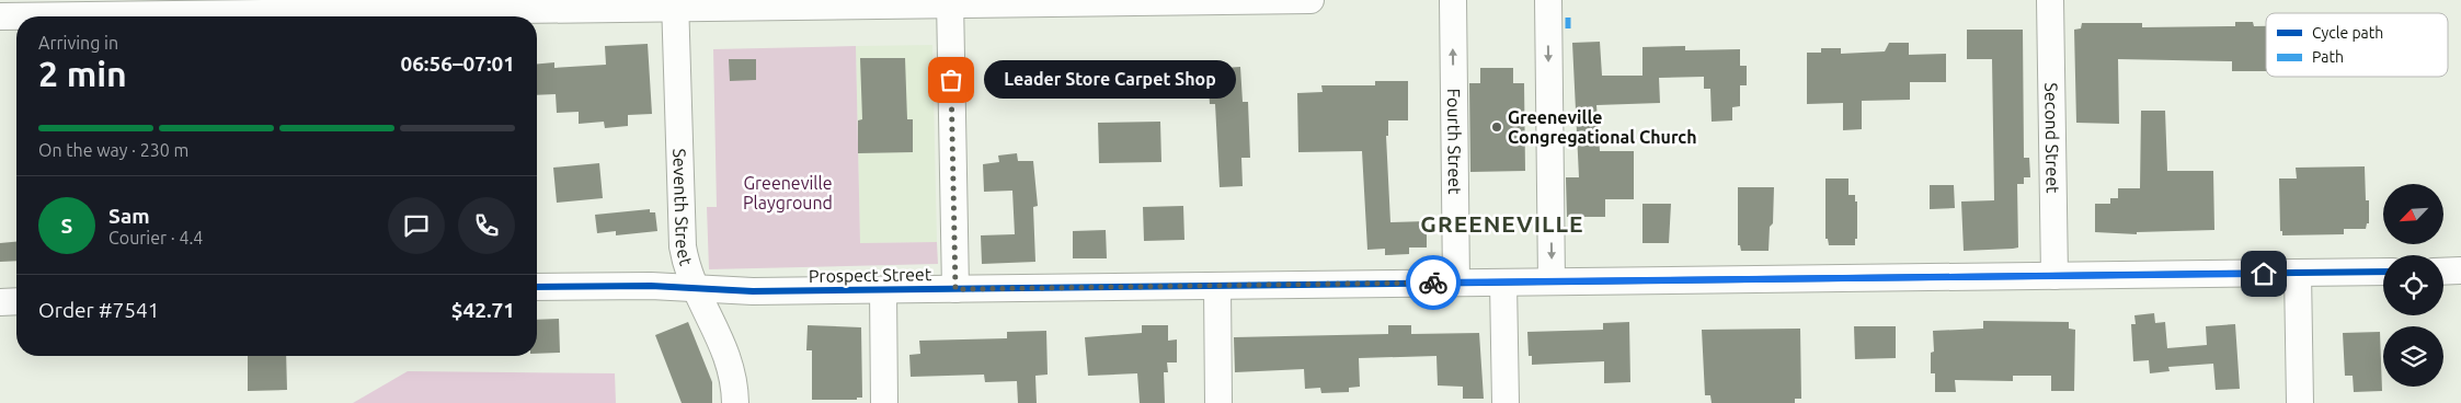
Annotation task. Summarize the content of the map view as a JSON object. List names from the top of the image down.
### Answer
{
  "streets": {
    "street": [
      "Second Street",
      "Fourth Street",
      "Seventh Street",
      "Prospect Street"
    ]
  },
  "crossings": [
    ["Second Street", "Prospect Street"],
    ["Fourth Street", "Prospect Street"],
    ["Seventh Street", "Prospect Street"]
  ],
  "districts": ["GREENEVILLE"],
  "parks": ["Greeneville Playground"],
  "places": ["Leader Store Carpet Shop", "Greeneville Congregational Church"],
  "legend": ["Cycle path", "Path"],
  "north": "bottom left",
  "page": {
    "heading": ["2 min", "Arriving in", "06:56–07:01"],
    "panel": [
      "Sam",
      "Courier · 4.4",
      "Order #7541",
      "$42.71"
    ],
    "bubble": "Leader Store Carpet Shop",
    "bar": "On the way · 230 m",
    "round": "S"
  }
}
